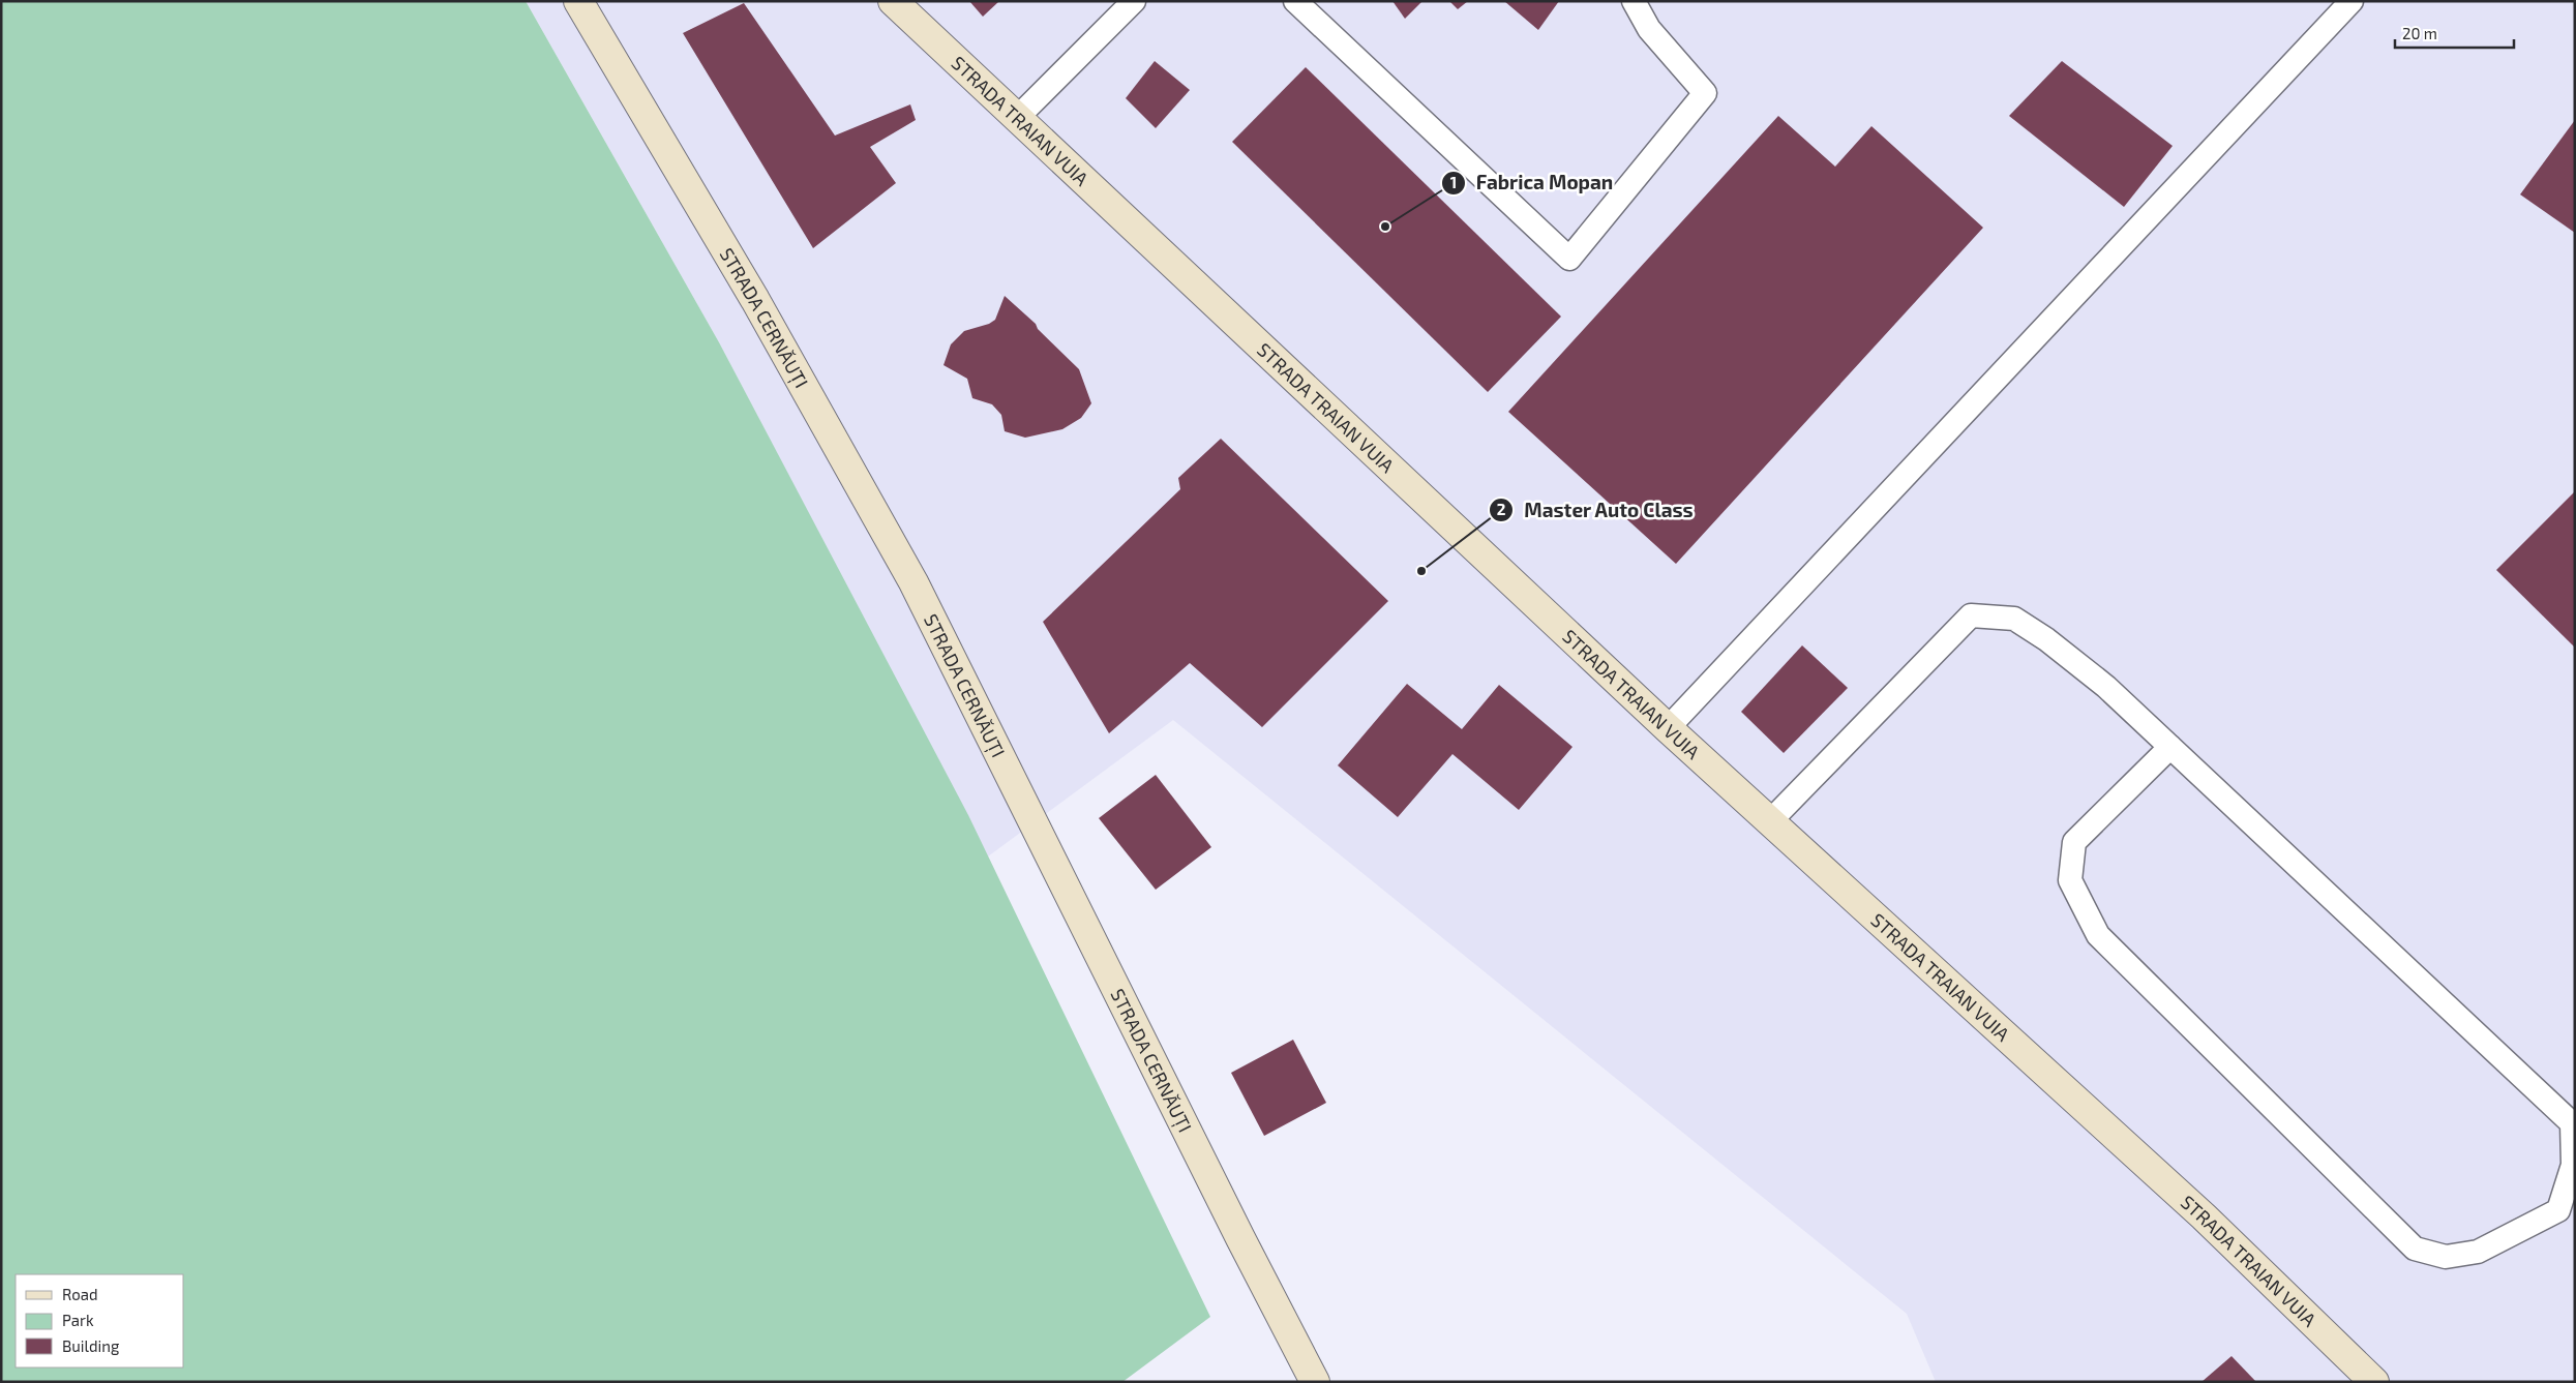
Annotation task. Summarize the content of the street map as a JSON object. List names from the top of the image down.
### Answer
{
  "streets": {
    "main road": ["STRADA TRAIAN VUIA", "STRADA CERNĂUȚI"]
  },
  "places": ["Fabrica Mopan", "Master Auto Class"],
  "legend": ["Road", "Park", "Building"],
  "scale_bar": "20 m"
}
